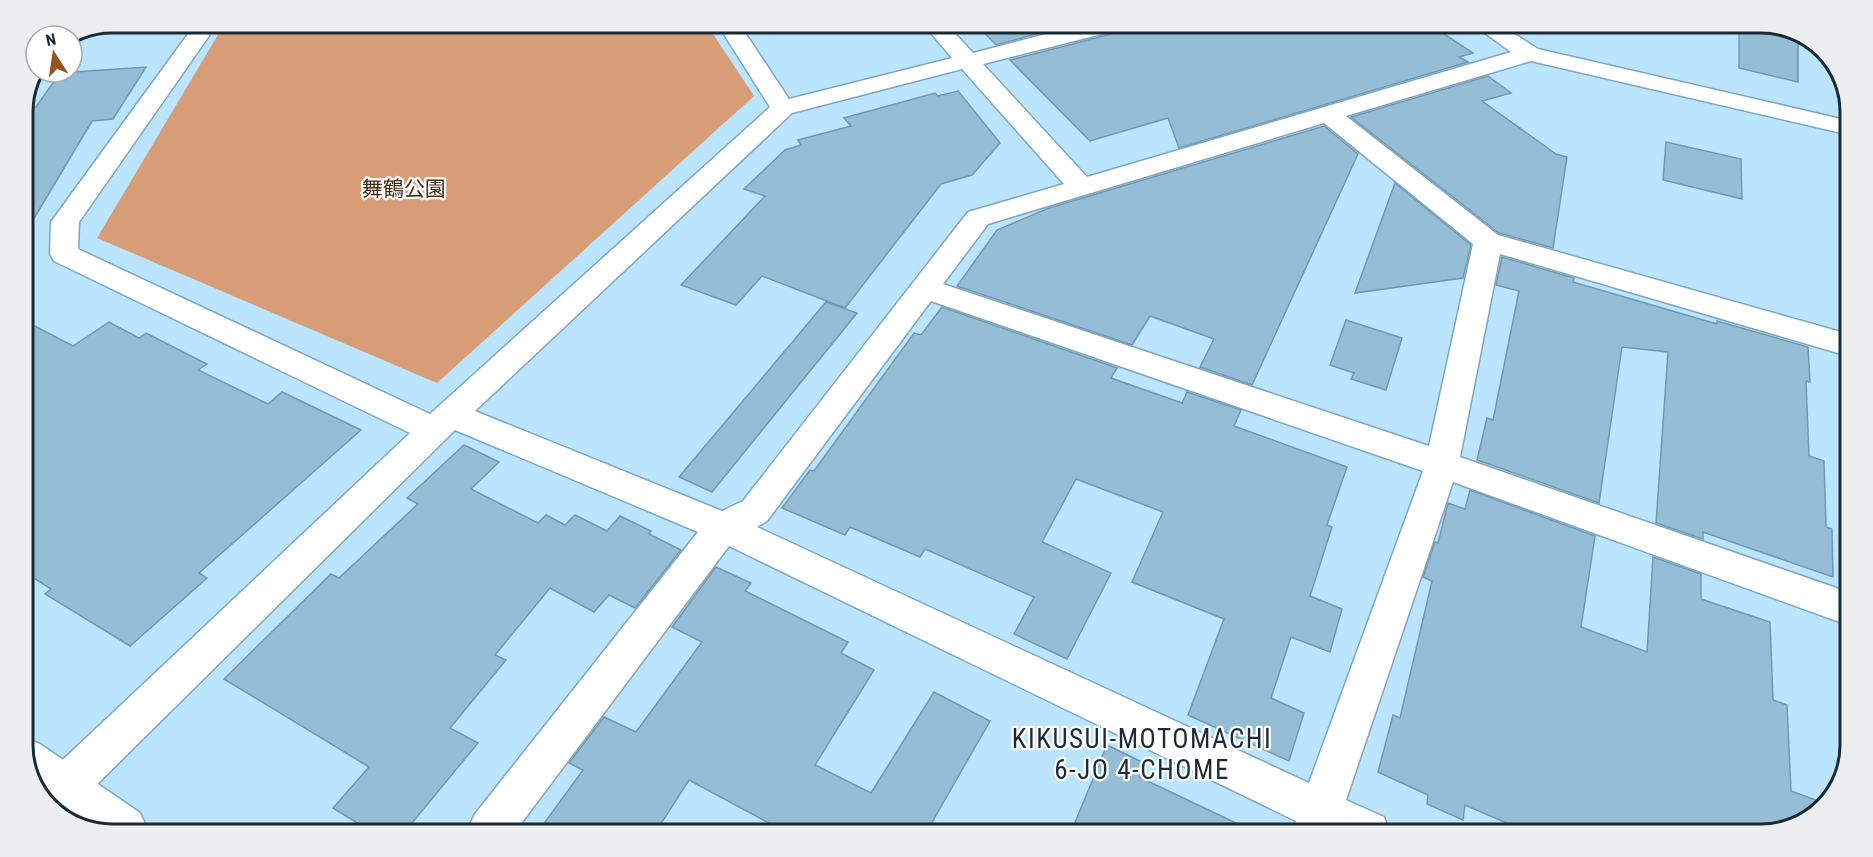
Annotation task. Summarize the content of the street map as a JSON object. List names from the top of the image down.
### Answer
{
  "districts": ["KIKUSUI-MOTOMACHI 6-JO 4-CHOME"],
  "parks": ["舞鶴公園"],
  "north": "top"
}
